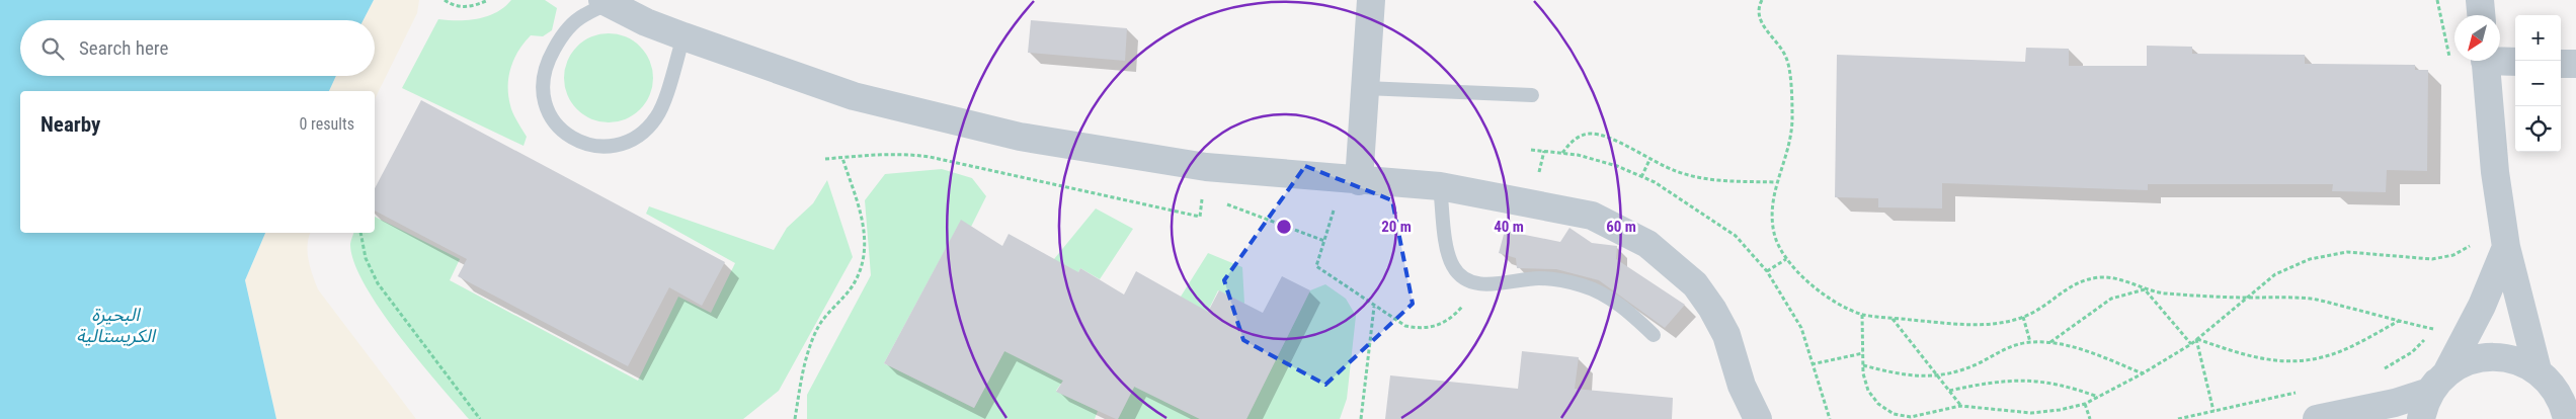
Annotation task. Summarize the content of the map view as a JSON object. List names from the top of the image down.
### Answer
{
  "water": ["البحيرة الكريستالية"],
  "north": "bottom left",
  "page": {
    "map_buttons": ["+", "−"],
    "search": "Search here",
    "heading": ["Nearby", "0 results"]
  },
  "rings": ["20 m", "40 m", "60 m"]
}
